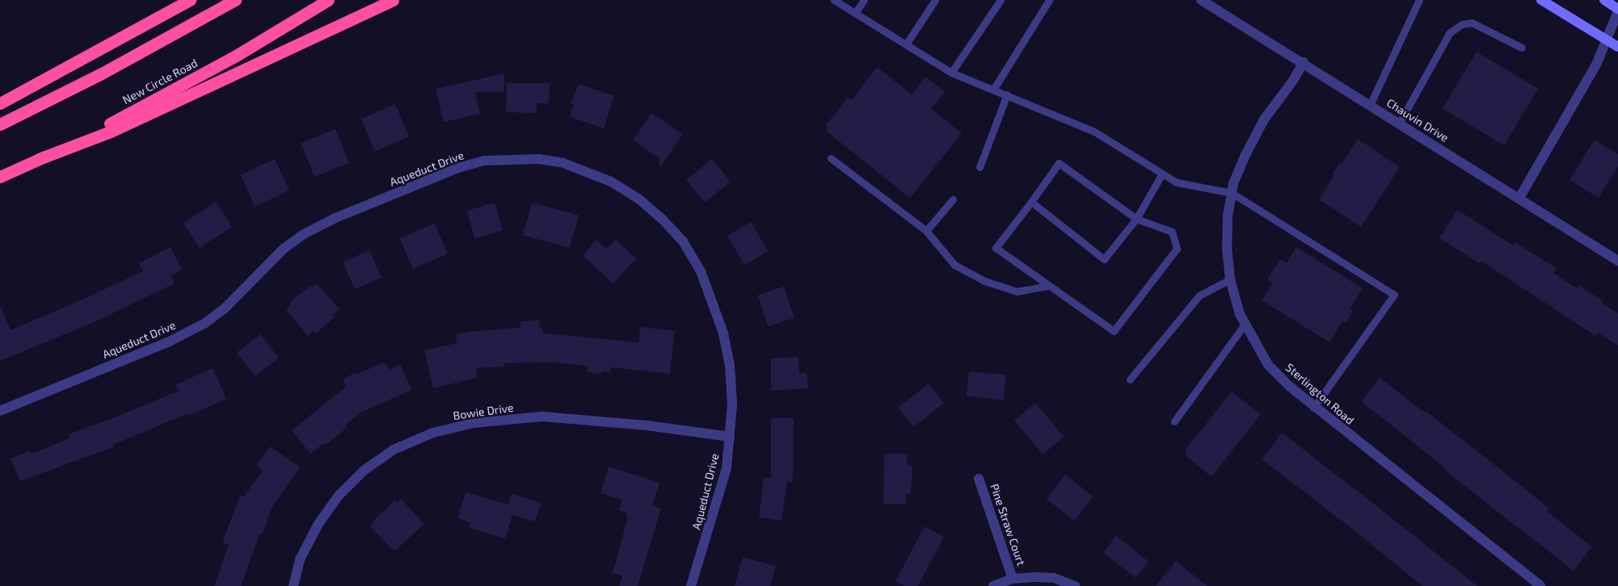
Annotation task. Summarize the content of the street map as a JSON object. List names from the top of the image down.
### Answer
{
  "streets": {
    "highway": ["New Circle Road"],
    "street": [
      "Chauvin Drive",
      "Aqueduct Drive",
      "Sterlington Road",
      "Bowie Drive",
      "Pine Straw Court"
    ]
  },
  "crossings": [
    ["Chauvin Drive", "Sterlington Road"],
    ["Aqueduct Drive", "Bowie Drive"]
  ]
}
